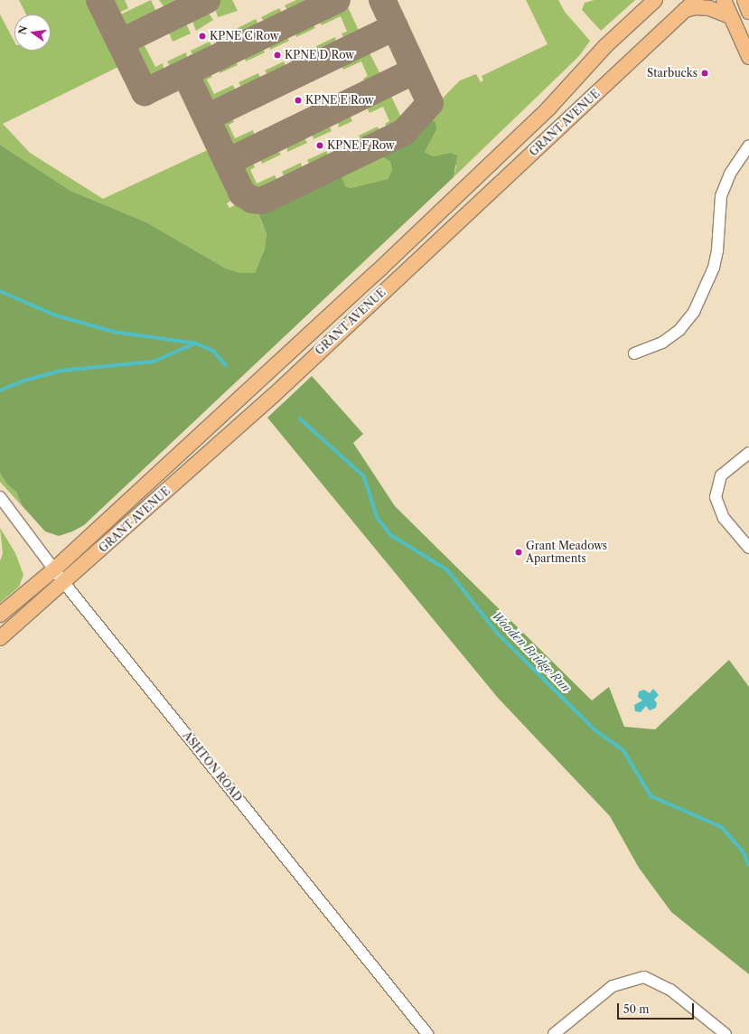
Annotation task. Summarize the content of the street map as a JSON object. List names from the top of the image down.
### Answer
{
  "streets": {
    "main road": ["GRANT AVENUE"],
    "street": ["ASHTON ROAD"]
  },
  "crossings": [
    ["GRANT AVENUE", "ASHTON ROAD"]
  ],
  "water": ["Wooden Bridge Run"],
  "places": [
    "KPNE C Row",
    "KPNE D Row",
    "Starbucks",
    "KPNE E Row",
    "KPNE F Row",
    "Grant Meadows Apartments"
  ],
  "scale_bar": "50 m",
  "north": "left"
}
